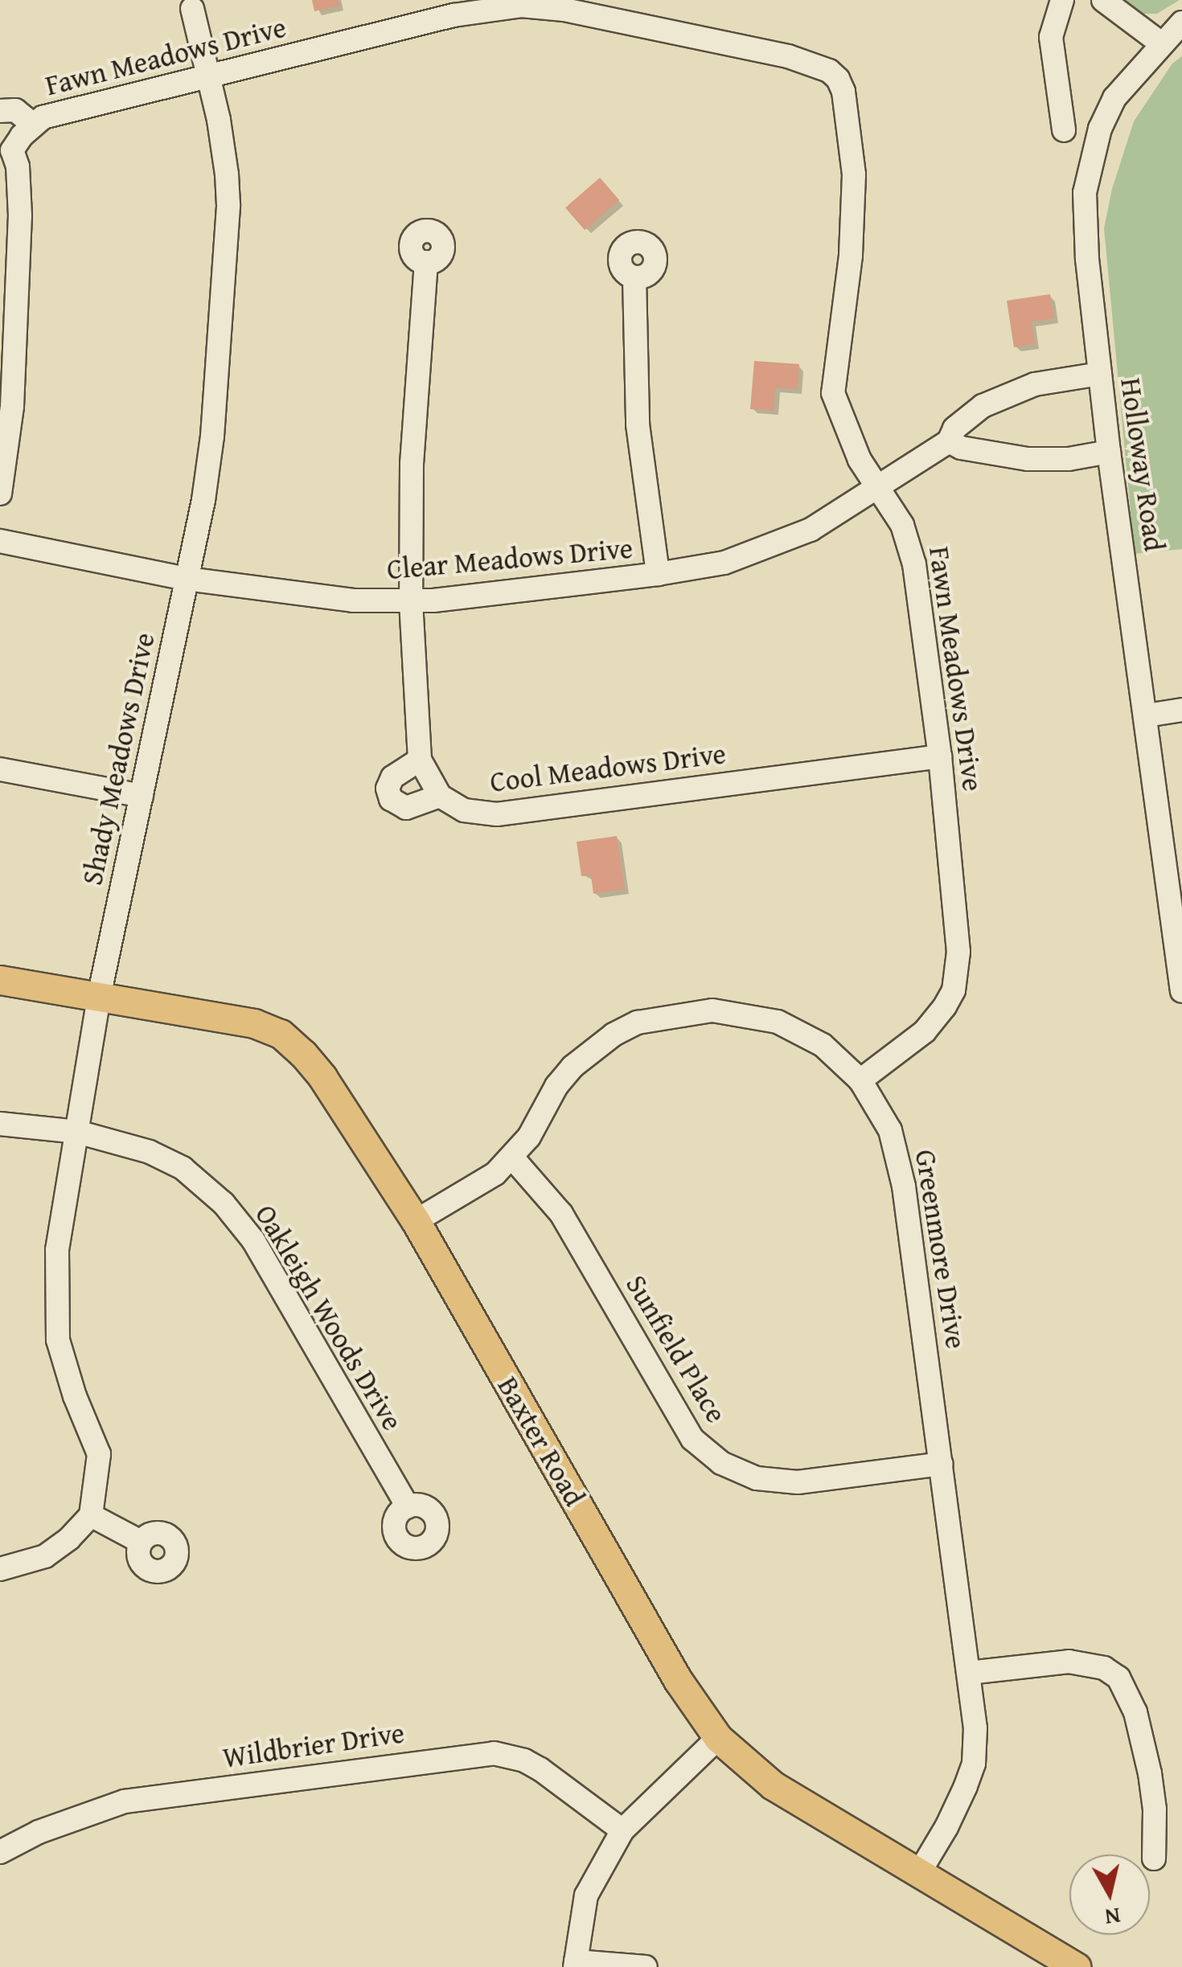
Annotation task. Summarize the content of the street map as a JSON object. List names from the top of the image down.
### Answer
{
  "streets": {
    "main road": ["Baxter Road"],
    "street": [
      "Fawn Meadows Drive",
      "Holloway Road",
      "Clear Meadows Drive",
      "Shady Meadows Drive",
      "Cool Meadows Drive",
      "Greenmore Drive",
      "Oakleigh Woods Drive",
      "Sunfield Place",
      "Wildbrier Drive"
    ]
  },
  "crossings": [
    ["Fawn Meadows Drive", "Clear Meadows Drive"],
    ["Fawn Meadows Drive", "Shady Meadows Drive"],
    ["Fawn Meadows Drive", "Cool Meadows Drive"],
    ["Fawn Meadows Drive", "Greenmore Drive"],
    ["Holloway Road", "Clear Meadows Drive"],
    ["Clear Meadows Drive", "Shady Meadows Drive"],
    ["Shady Meadows Drive", "Oakleigh Woods Drive"],
    ["Shady Meadows Drive", "Baxter Road"],
    ["Greenmore Drive", "Sunfield Place"],
    ["Greenmore Drive", "Baxter Road"]
  ],
  "north": "bottom"
}
